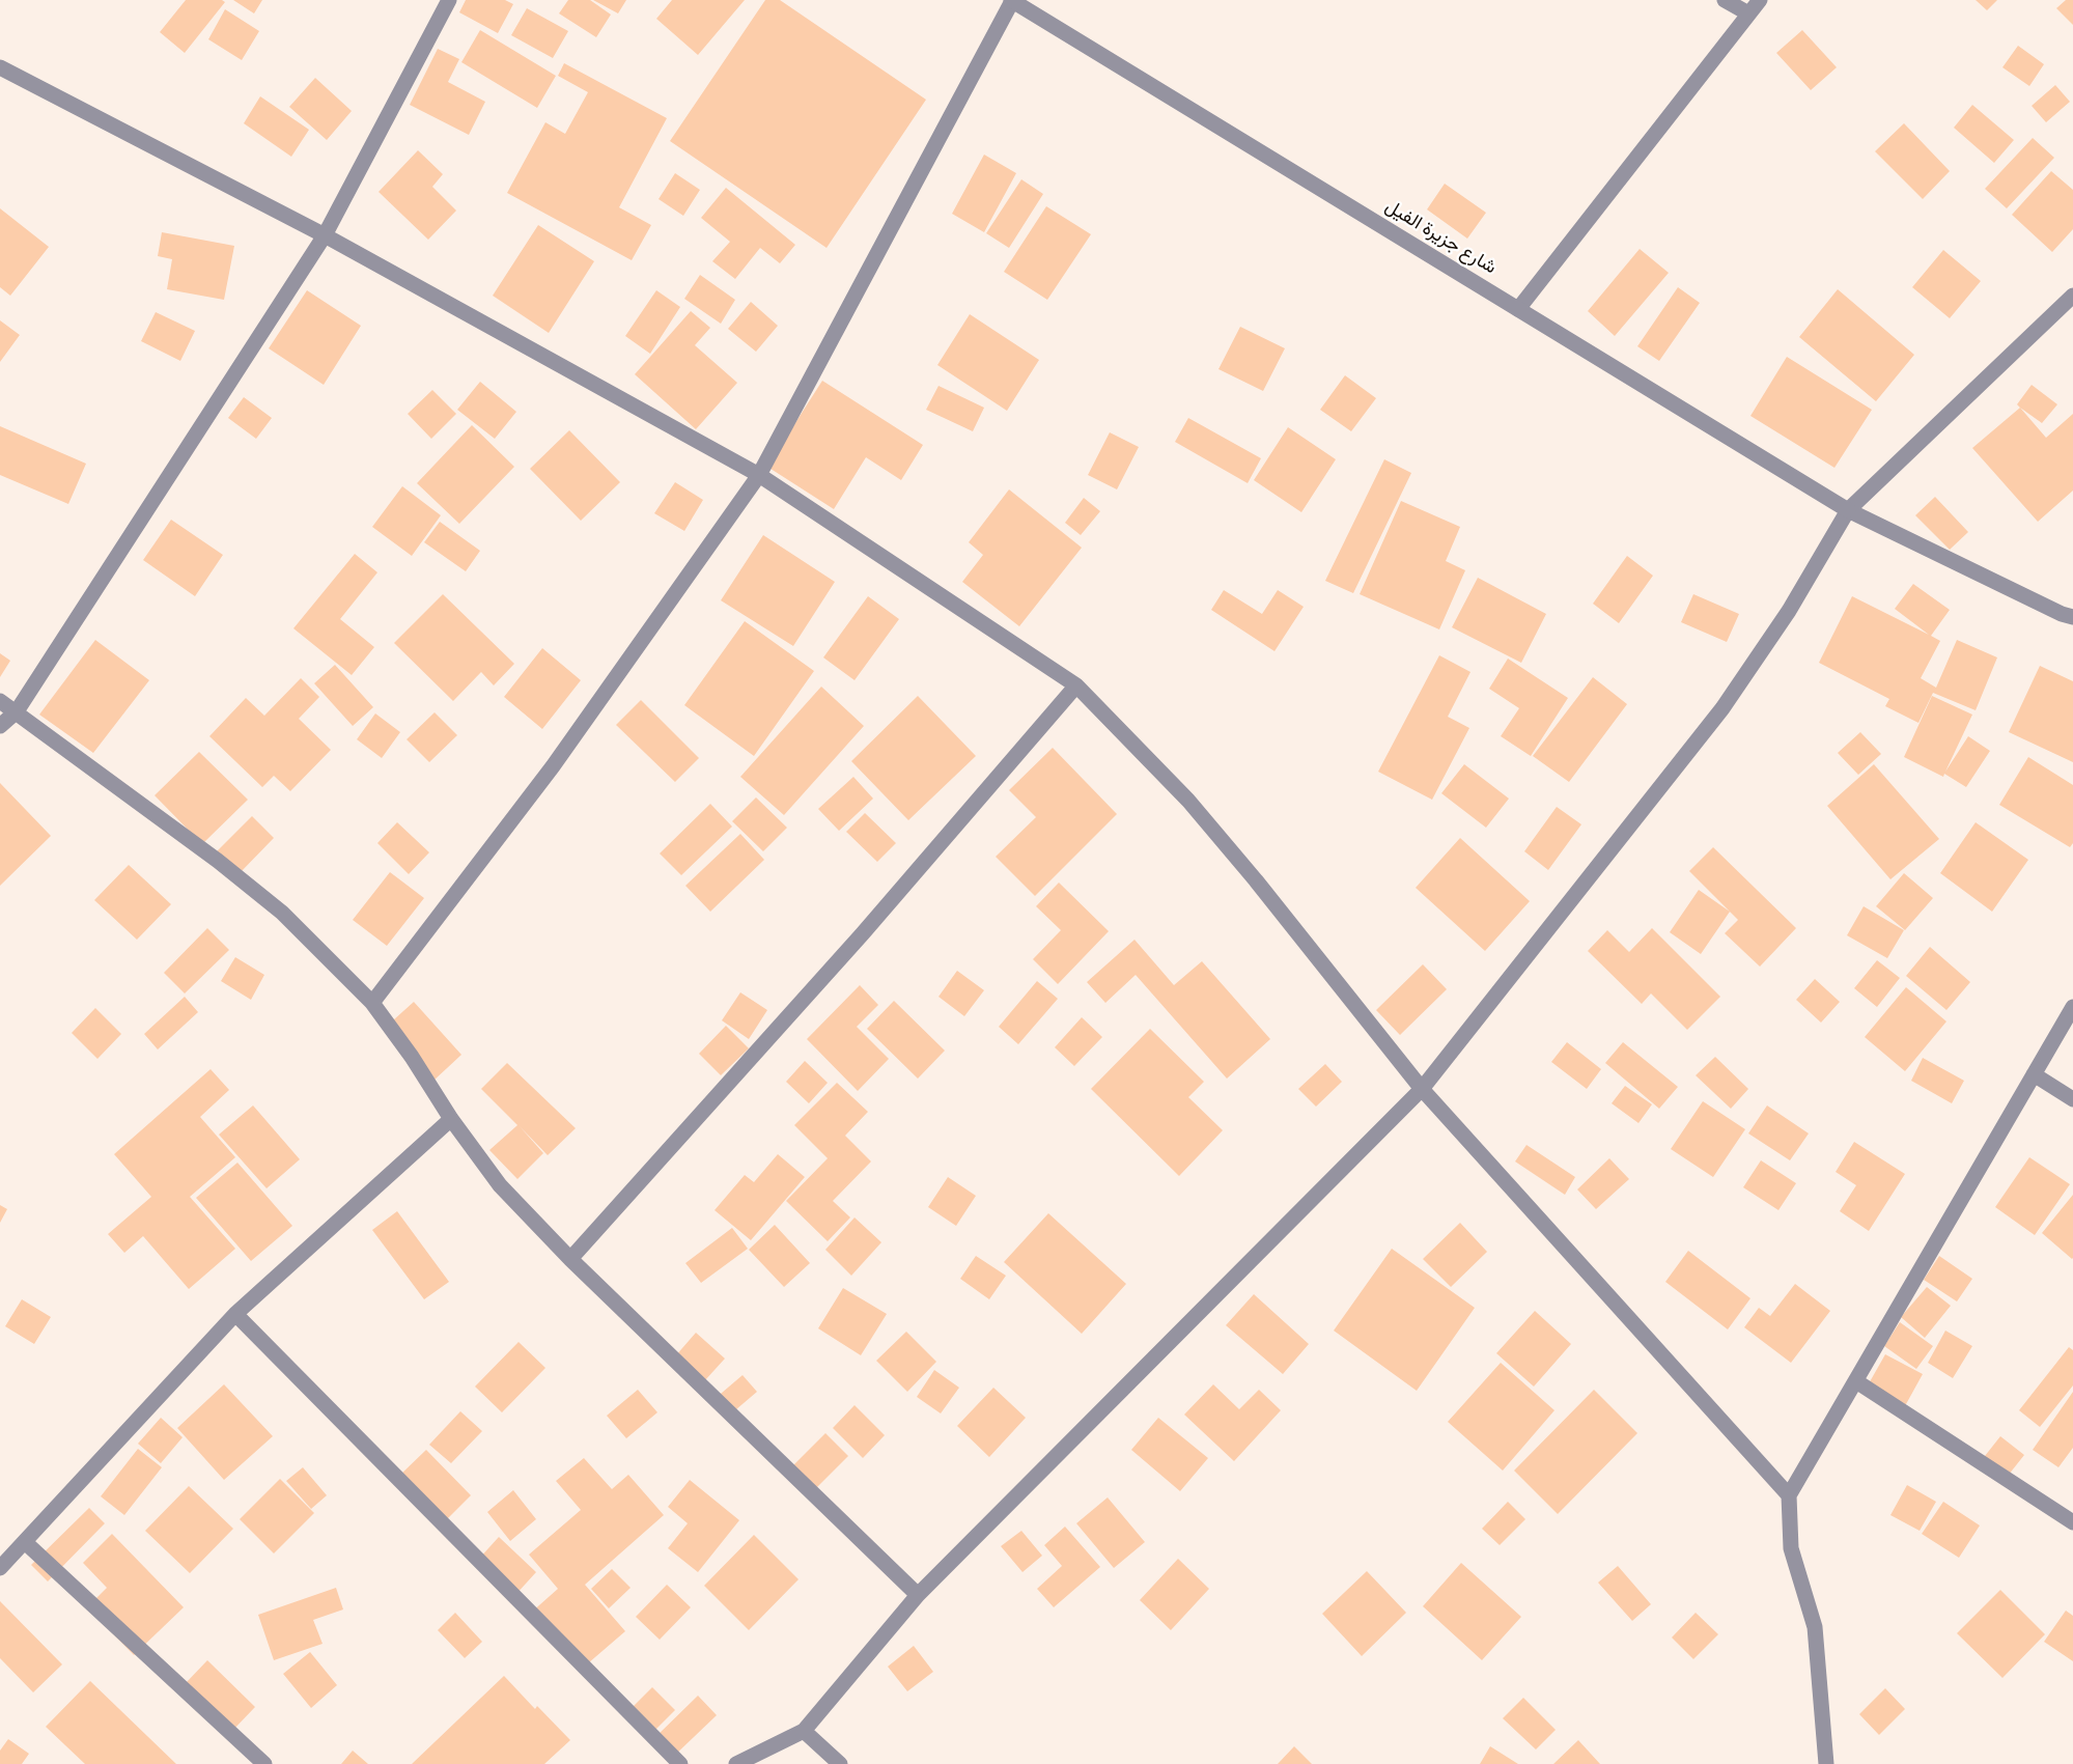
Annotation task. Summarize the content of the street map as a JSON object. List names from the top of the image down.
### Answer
{
  "streets": {
    "street": ["شارع جزيرة الفيل"]
  }
}
